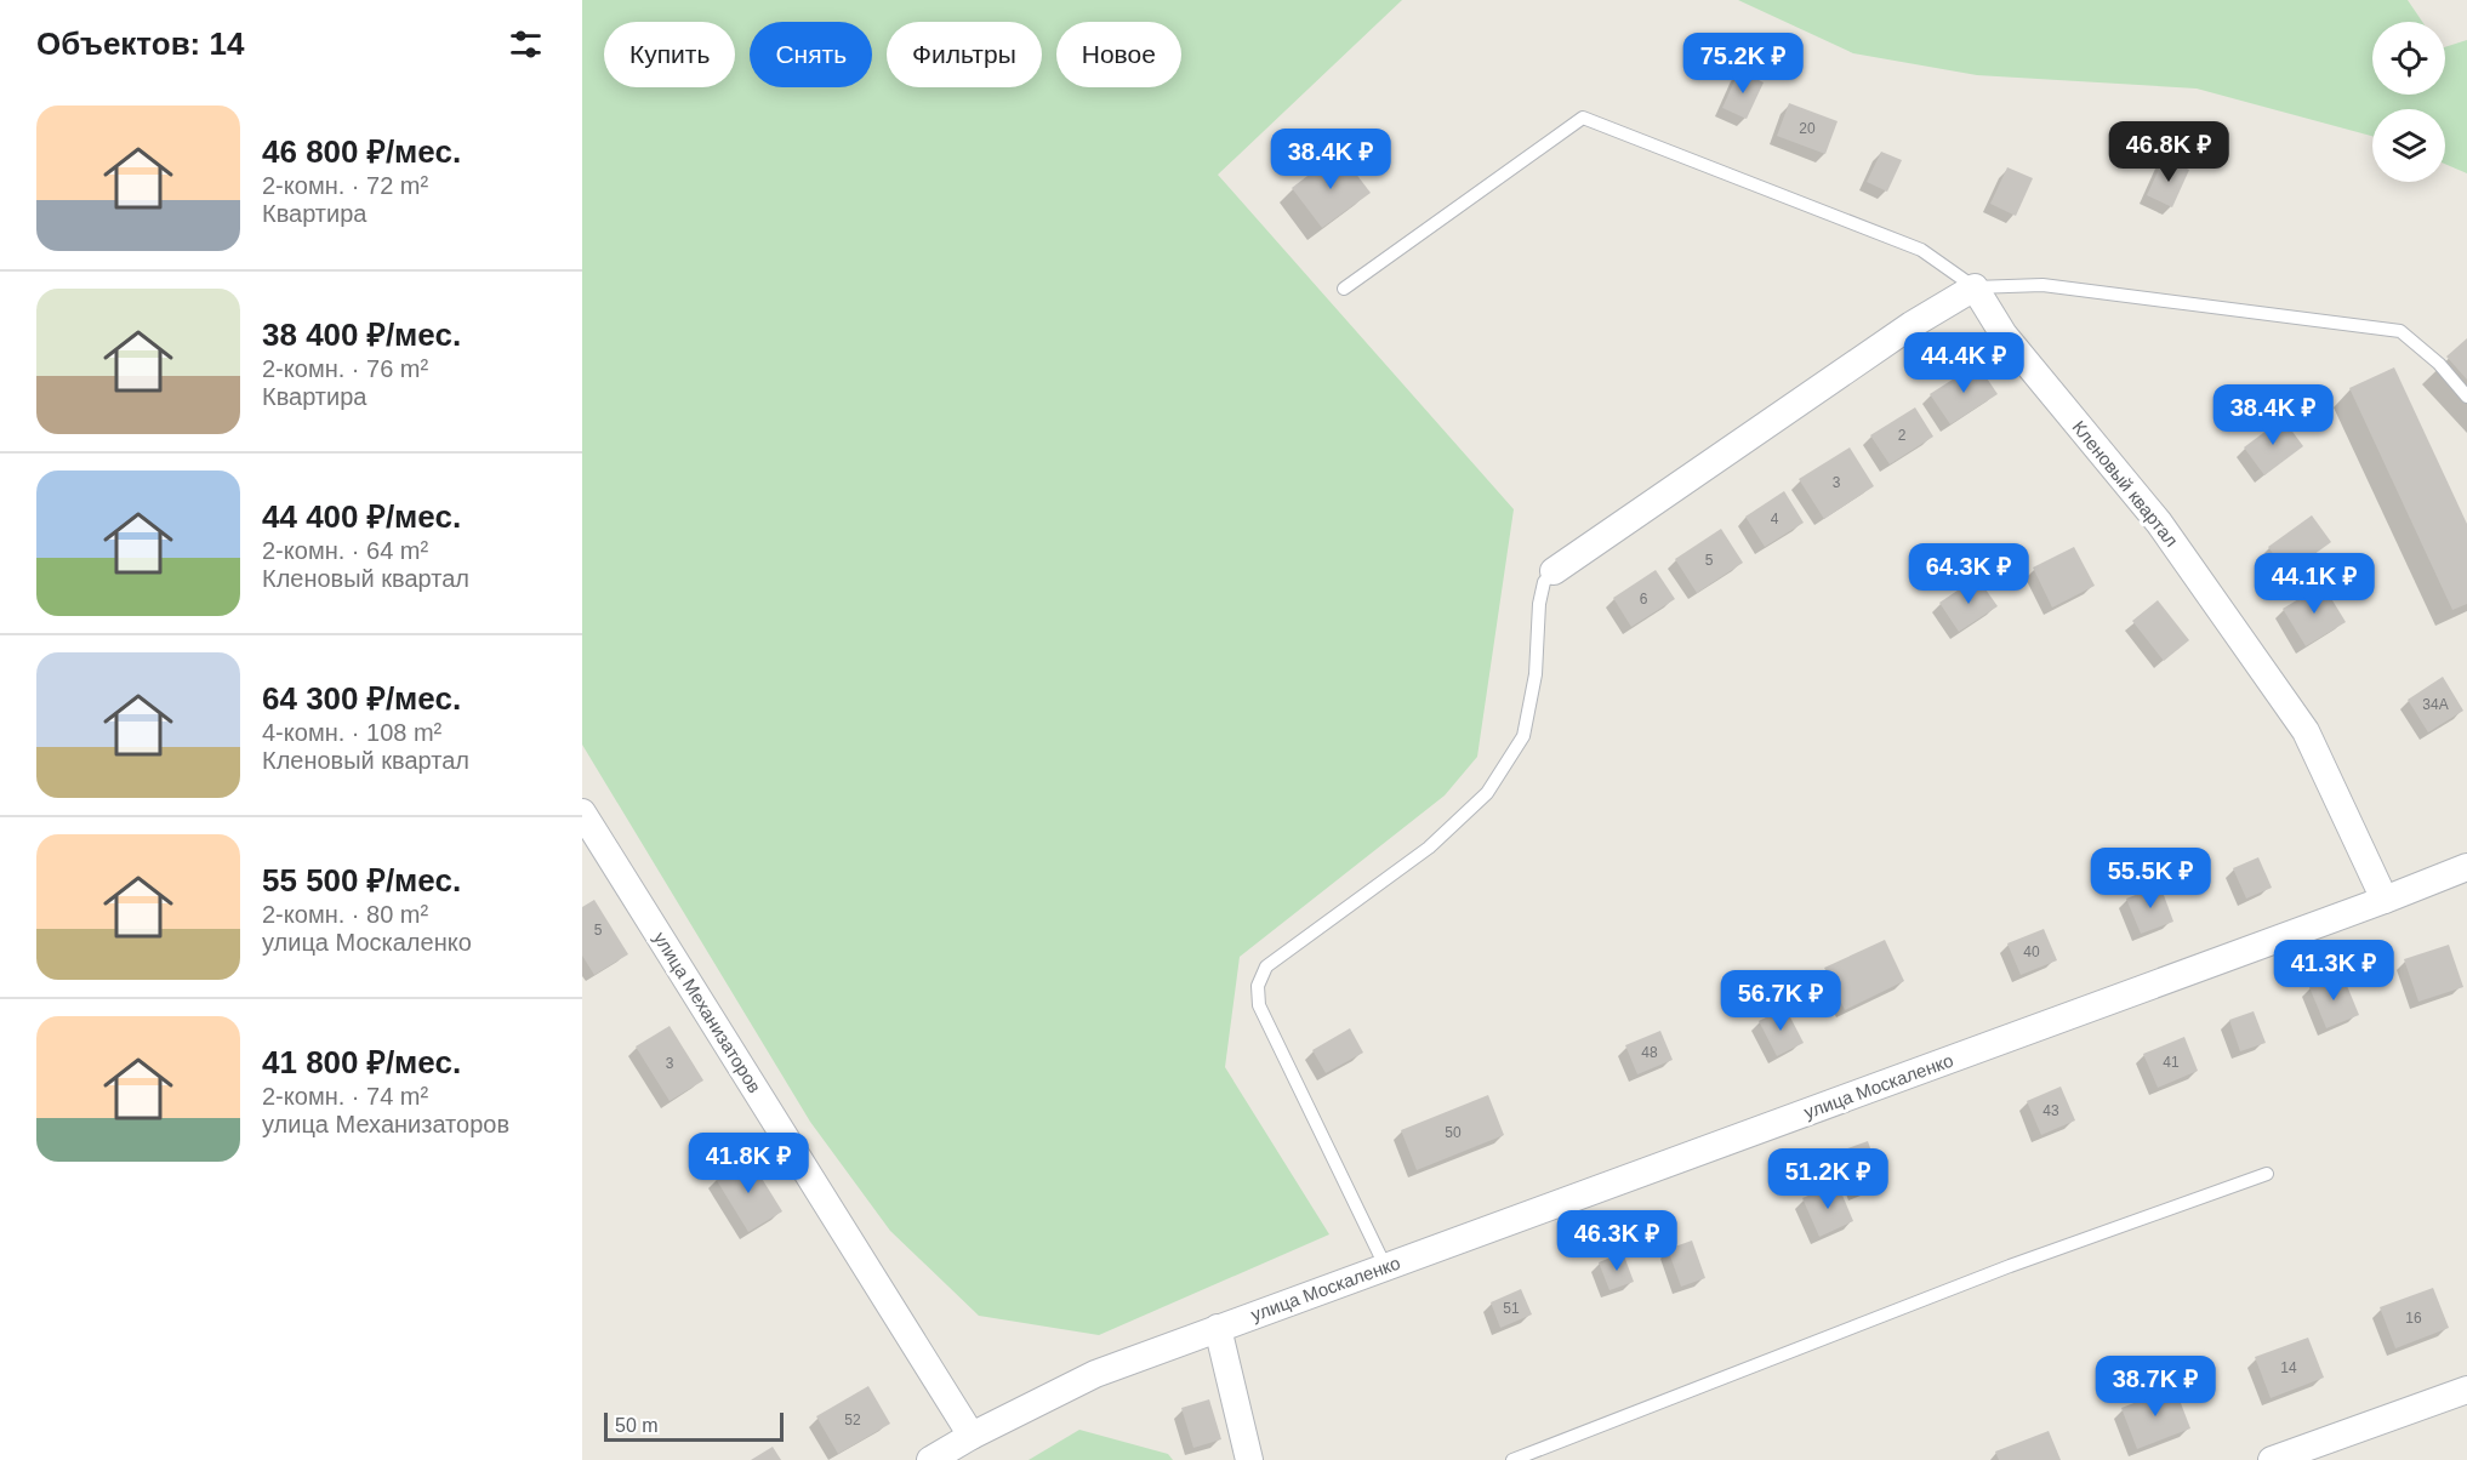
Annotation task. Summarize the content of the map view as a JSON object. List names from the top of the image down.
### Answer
{
  "streets": {
    "street": ["Кленовый квартал", "улица Механизаторов", "улица Москаленко"]
  },
  "crossings": [
    ["Кленовый квартал", "улица Москаленко"],
    ["улица Механизаторов", "улица Москаленко"]
  ],
  "house_numbers": [
    "20",
    "2",
    "3",
    "4",
    "5",
    "6",
    "34А",
    "5",
    "40",
    "48",
    "41",
    "3",
    "43",
    "50",
    "51",
    "16",
    "14",
    "52"
  ],
  "scale_bar": "50 m",
  "page": {
    "heading": "Объектов: 14",
    "chip": [
      "Купить",
      "Снять",
      "Фильтры",
      "Новое"
    ],
    "price": [
      "75.2K ₽",
      "46.8K ₽",
      "38.4K ₽",
      "44.4K ₽",
      "38.4K ₽",
      "64.3K ₽",
      "44.1K ₽",
      "55.5K ₽",
      "41.3K ₽",
      "56.7K ₽",
      "41.8K ₽",
      "51.2K ₽",
      "46.3K ₽",
      "38.7K ₽"
    ],
    "list": [
      {
        "name": "46 800 ₽/мес.",
        "note": "2-комн. · 72 m² · Квартира"
      },
      {
        "name": "38 400 ₽/мес.",
        "note": "2-комн. · 76 m² · Квартира"
      },
      {
        "name": "44 400 ₽/мес.",
        "note": "2-комн. · 64 m² · Кленовый квартал"
      },
      {
        "name": "64 300 ₽/мес.",
        "note": "4-комн. · 108 m² · Кленовый квартал"
      },
      {
        "name": "55 500 ₽/мес.",
        "note": "2-комн. · 80 m² · улица Москаленко"
      },
      {
        "name": "41 800 ₽/мес.",
        "note": "2-комн. · 74 m² · улица Механизаторов"
      }
    ],
    "scale": "50 m"
  }
}
